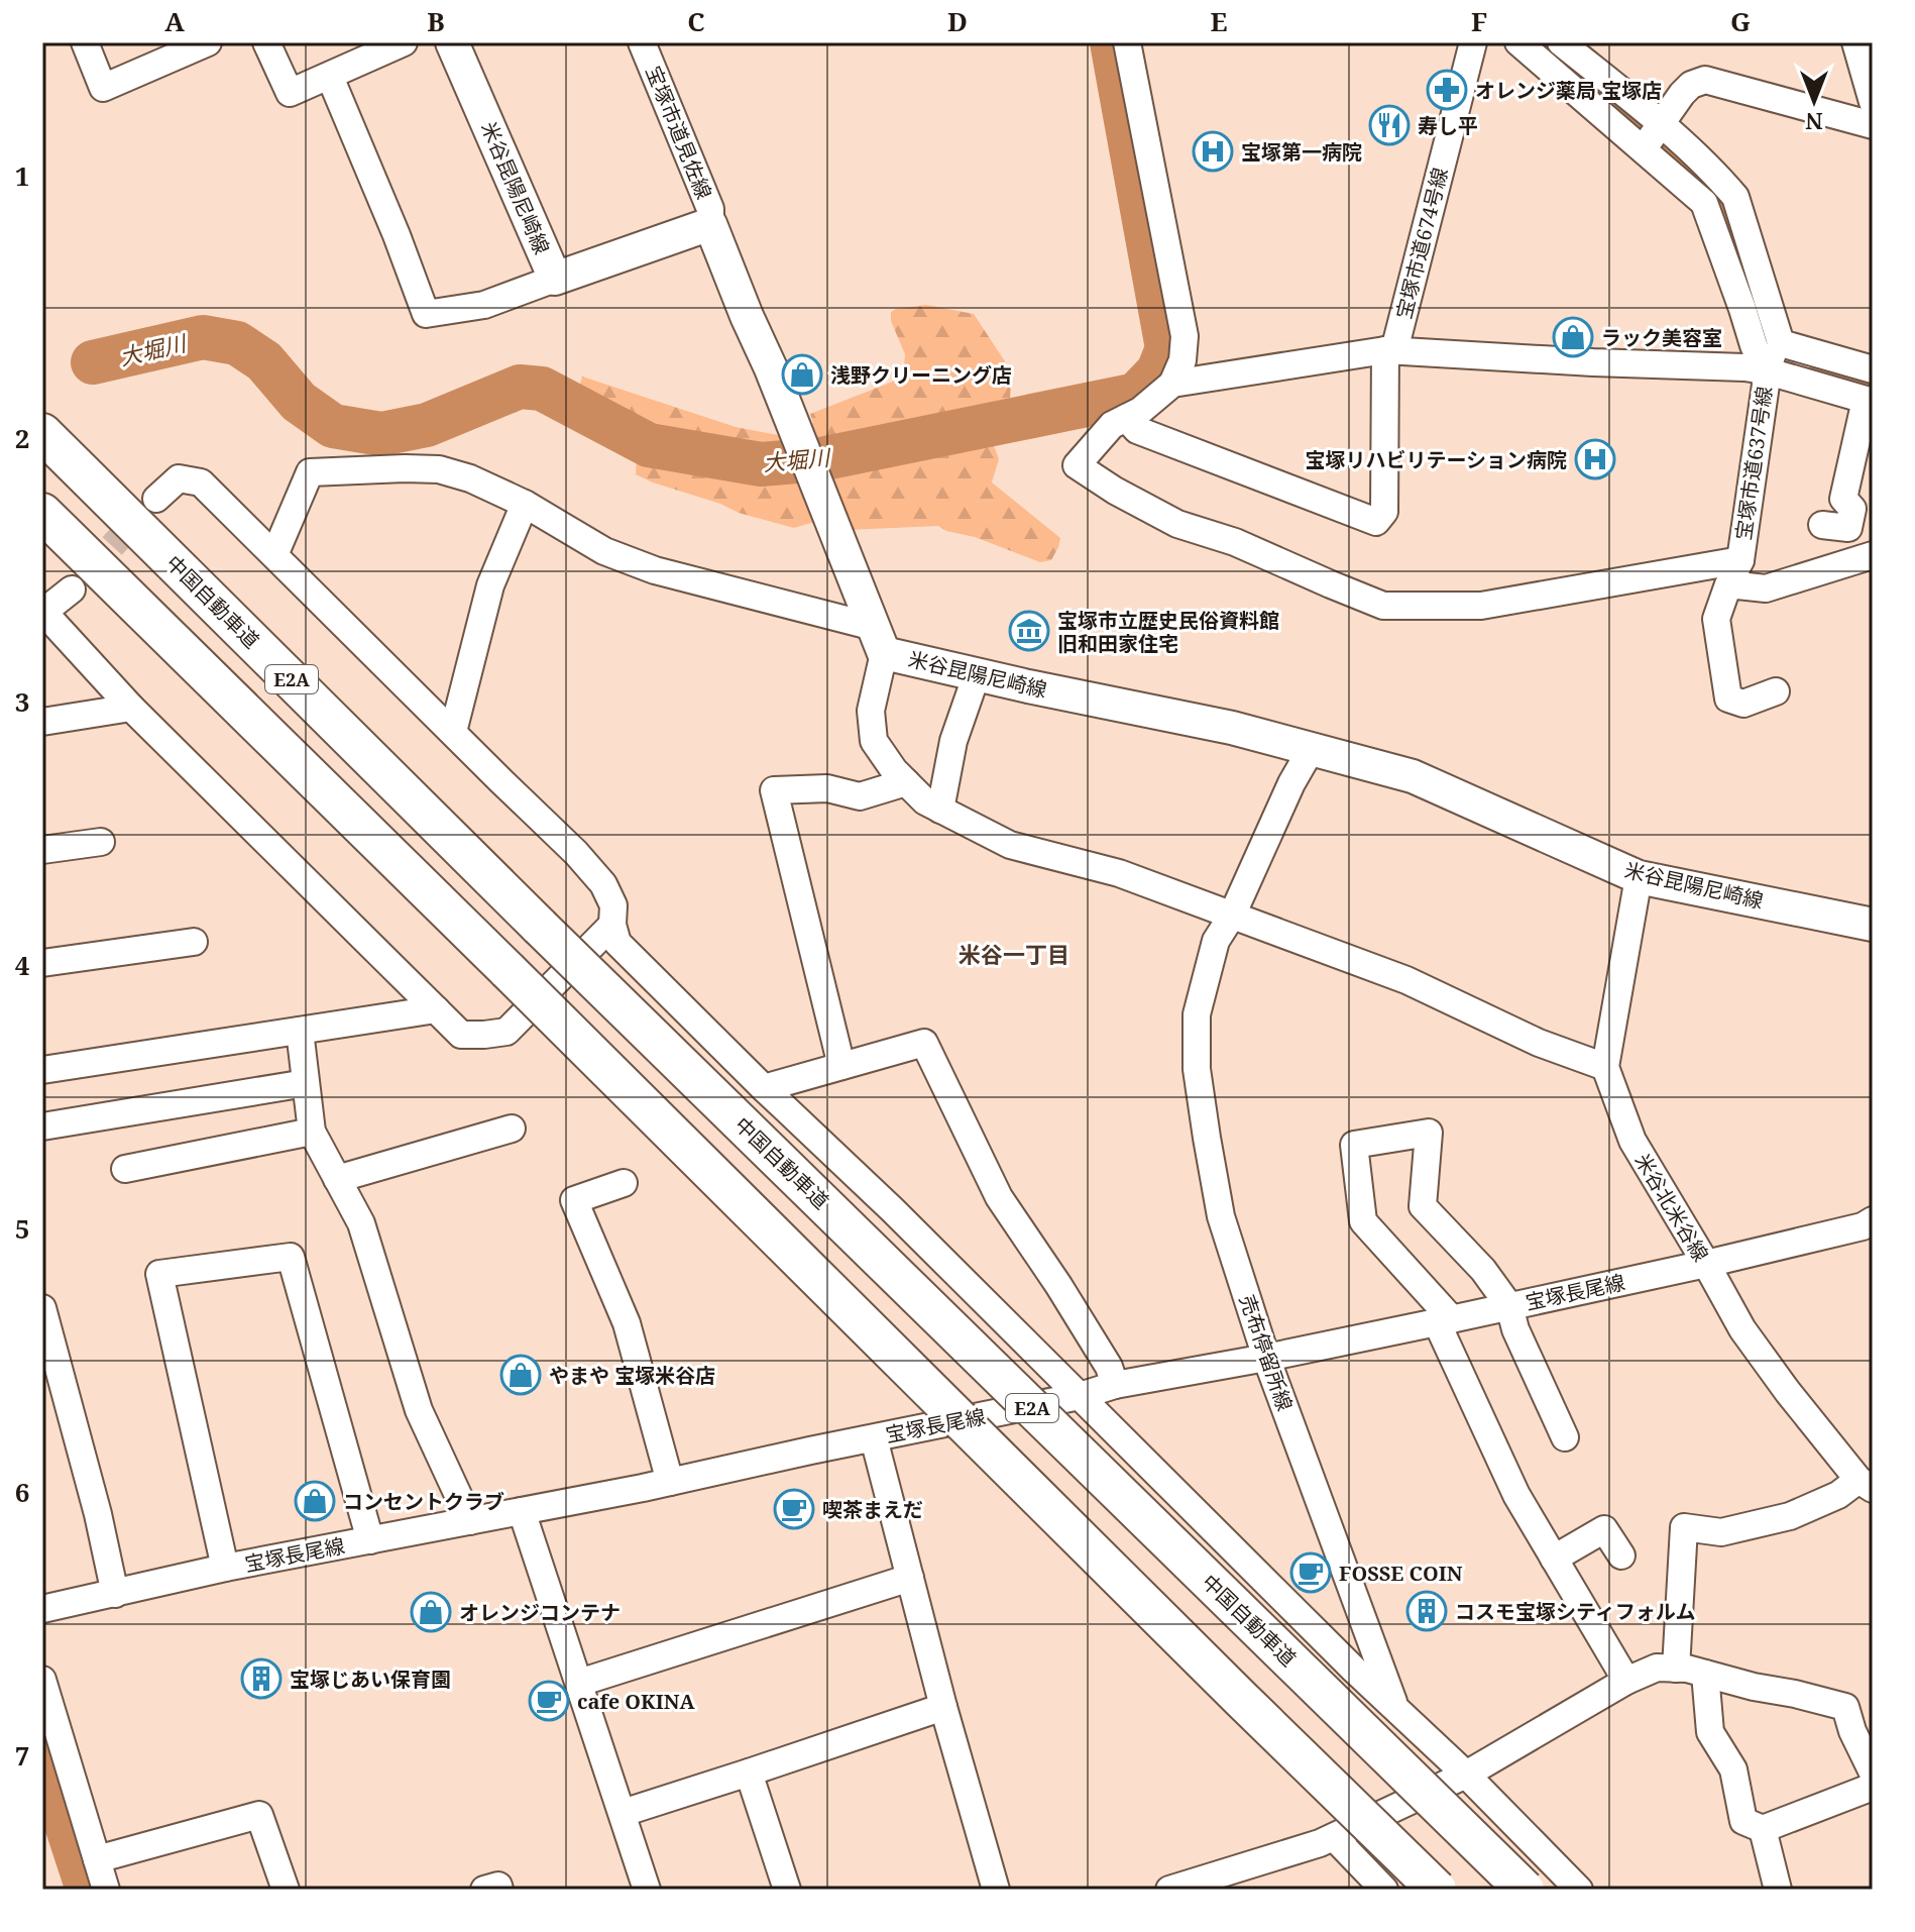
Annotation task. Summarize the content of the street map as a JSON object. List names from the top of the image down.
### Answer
{
  "streets": {
    "highway": ["中国自動車道", "E2A"],
    "main road": ["米谷昆陽尼崎線"],
    "street": [
      "宝塚市道見佐線",
      "宝塚市道674号線",
      "宝塚市道637号線",
      "米谷北米谷線",
      "宝塚長尾線",
      "売布停留所線"
    ]
  },
  "crossings": [
    ["宝塚市道見佐線", "米谷昆陽尼崎線"],
    ["米谷昆陽尼崎線", "売布停留所線"],
    ["米谷北米谷線", "宝塚長尾線"],
    ["宝塚長尾線", "売布停留所線"]
  ],
  "districts": ["米谷一丁目"],
  "water": ["大堀川"],
  "places": {
    "pharmacy": ["オレンジ薬局 宝塚店"],
    "restaurant": ["寿し平"],
    "hospital": ["宝塚第一病院", "宝塚リハビリテーション病院"],
    "shop": [
      "ラック美容室",
      "浅野クリーニング店",
      "やまや 宝塚米谷店",
      "コンセントクラブ",
      "オレンジコンテナ"
    ],
    "museum": ["宝塚市立歴史民俗資料館 旧和田家住宅"],
    "cafe": ["喫茶まえだ", "FOSSE COIN", "cafe OKINA"],
    "building": ["コスモ宝塚シティフォルム", "宝塚じあい保育園"]
  },
  "north": "bottom",
  "grid": {
    "columns": [
      "A",
      "B",
      "C",
      "D",
      "E",
      "F",
      "G"
    ],
    "rows": [
      "1",
      "2",
      "3",
      "4",
      "5",
      "6",
      "7"
    ]
  }
}
